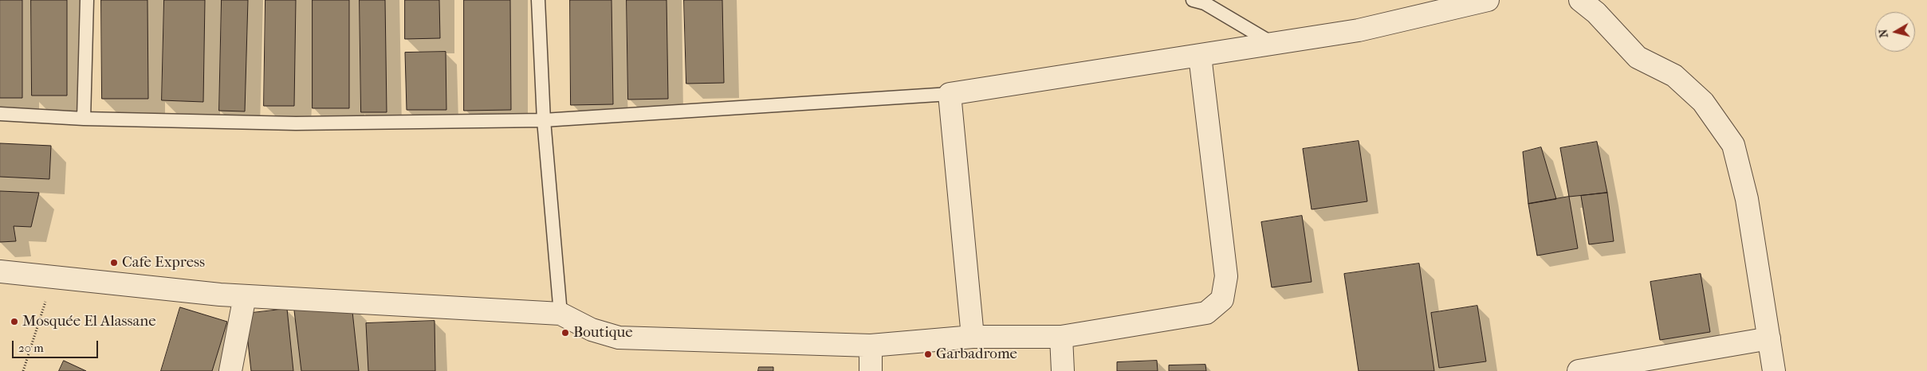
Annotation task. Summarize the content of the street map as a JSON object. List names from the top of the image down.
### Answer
{
  "places": [
    "Cafe Express",
    "Mosquée El Alassane",
    "Boutique",
    "Garbadrome"
  ],
  "scale_bar": "20 m",
  "north": "left"
}
